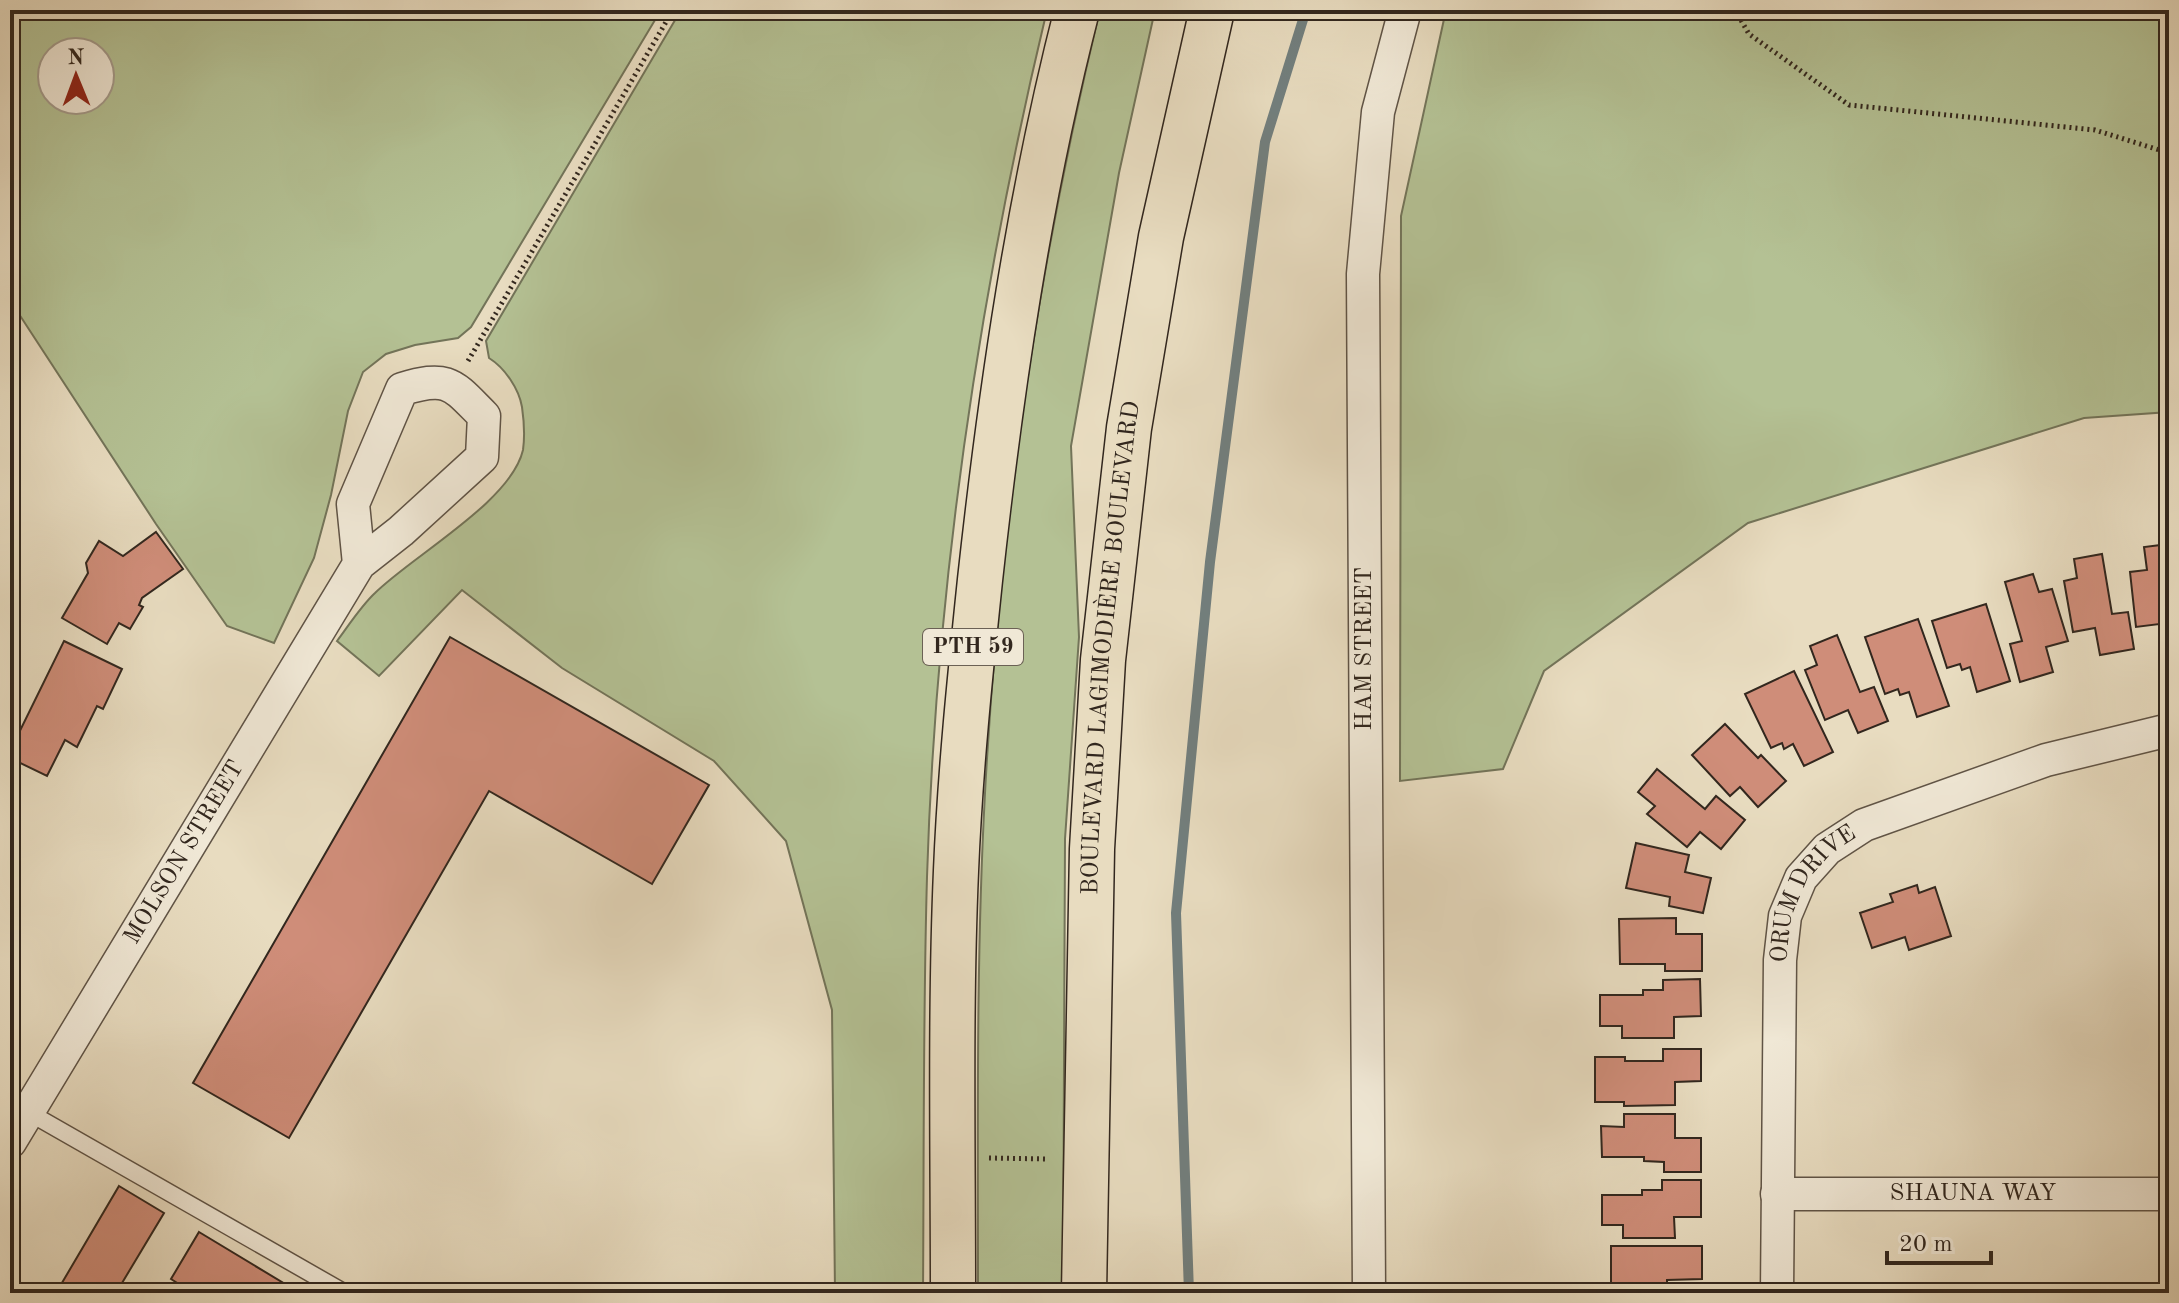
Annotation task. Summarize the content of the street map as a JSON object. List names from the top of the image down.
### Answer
{
  "streets": {
    "main road": ["PTH 59", "BOULEVARD LAGIMODIÈRE BOULEVARD"],
    "street": [
      "HAM STREET",
      "MOLSON STREET",
      "ORUM DRIVE",
      "SHAUNA WAY"
    ]
  },
  "crossings": [
    ["ORUM DRIVE", "SHAUNA WAY"]
  ],
  "scale_bar": "20 m",
  "north": "top"
}
